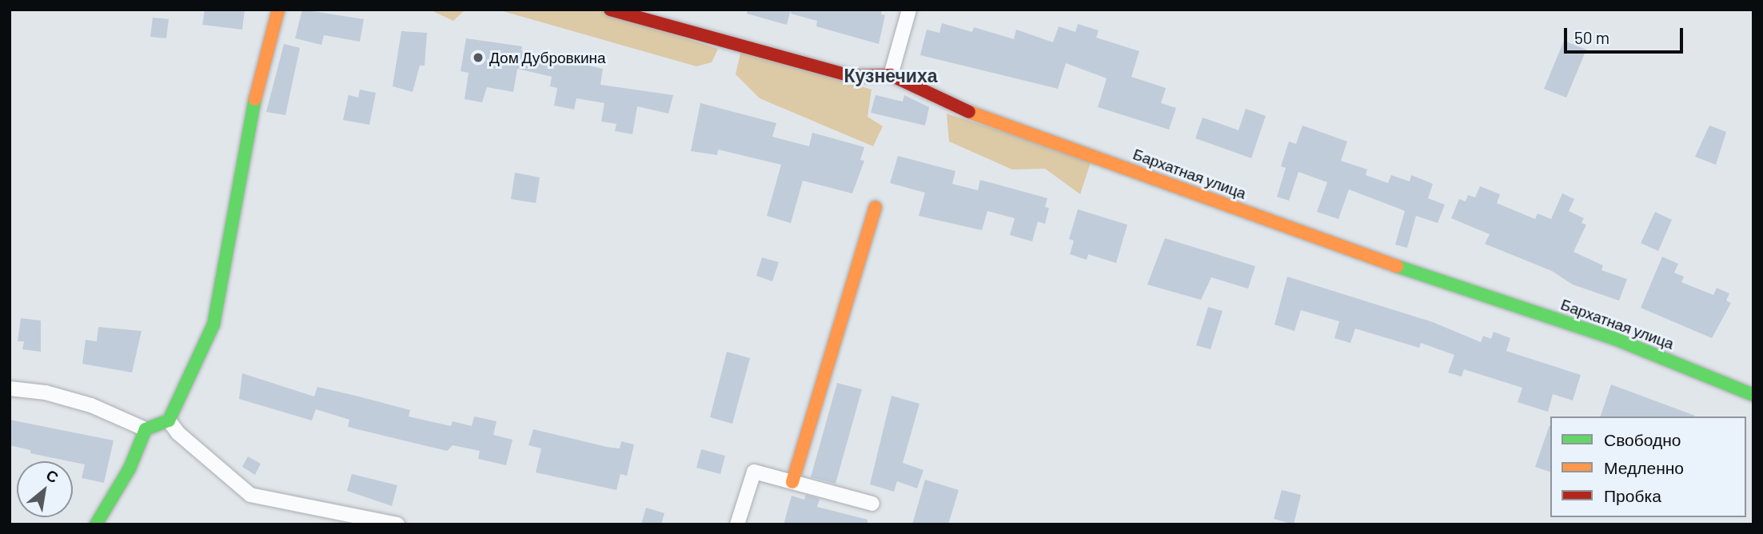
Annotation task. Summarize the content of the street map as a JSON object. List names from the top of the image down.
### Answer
{
  "streets": {
    "street": ["Бархатная улица"]
  },
  "districts": ["Кузнечиха"],
  "places": ["Дом Дубровкина"],
  "legend": ["Свободно", "Медленно", "Пробка"],
  "scale_bar": "50 m",
  "north": "top right"
}
